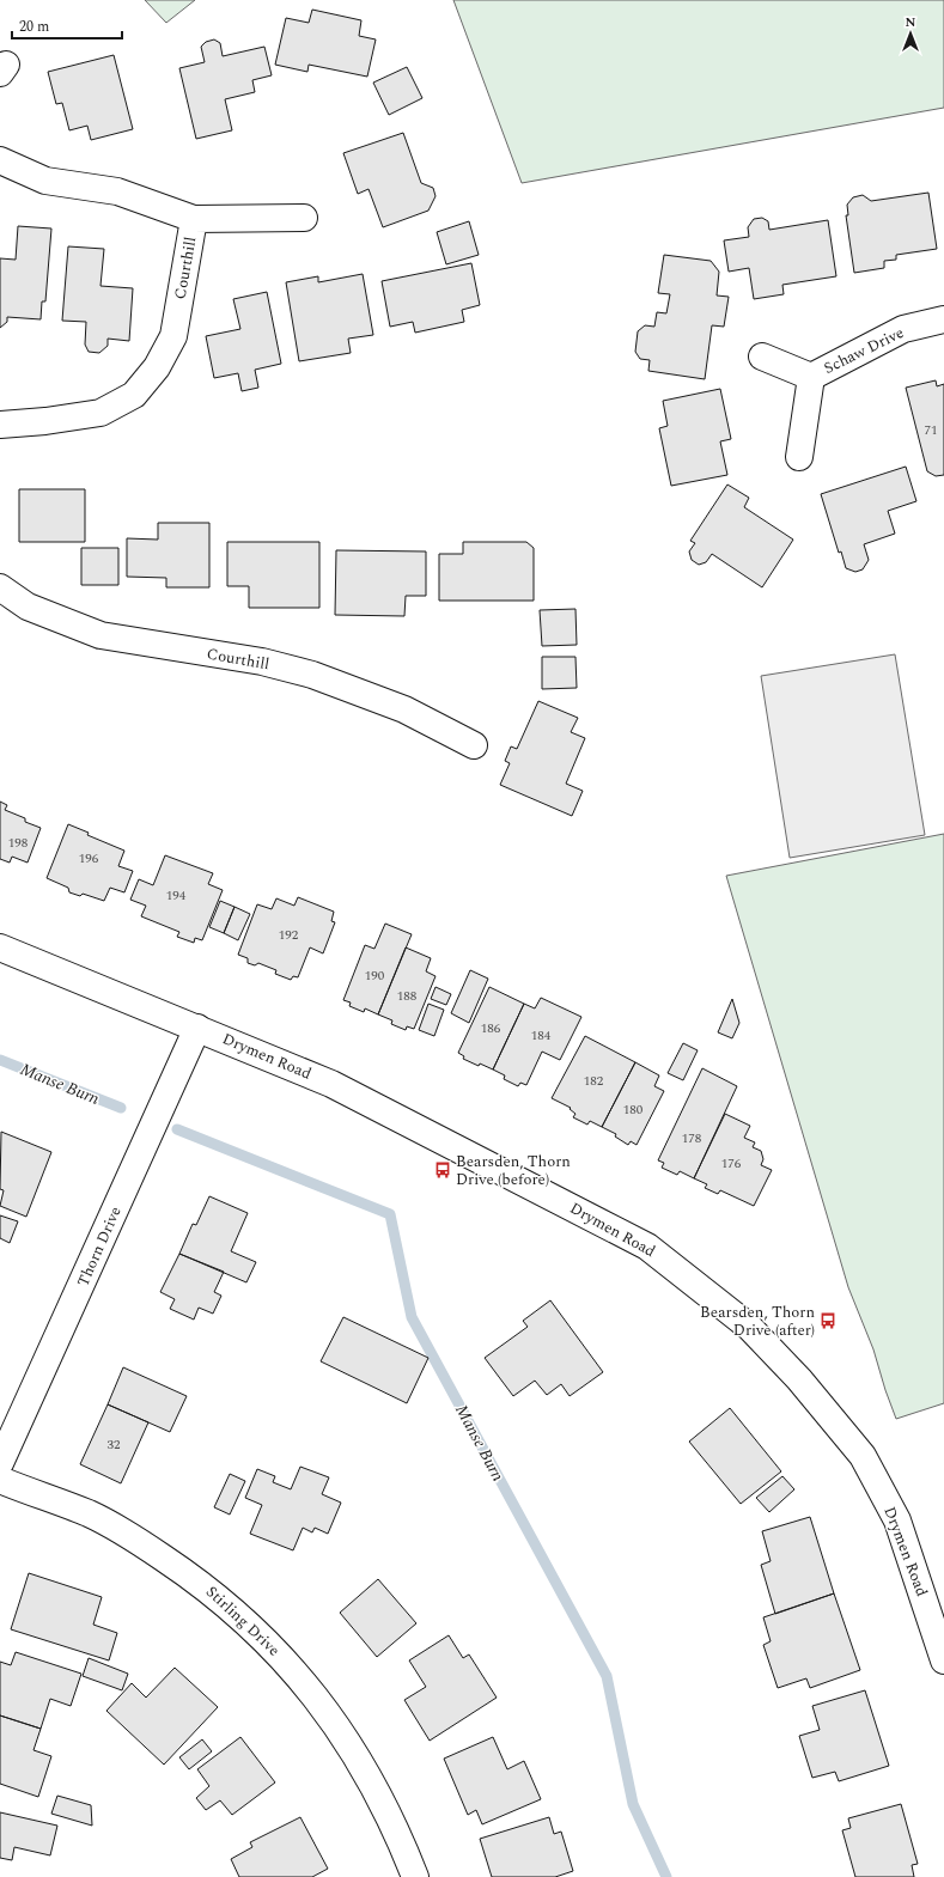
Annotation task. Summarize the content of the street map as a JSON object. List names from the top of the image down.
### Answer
{
  "streets": {
    "street": [
      "Courthill",
      "Schaw Drive",
      "Drymen Road",
      "Thorn Drive",
      "Stirling Drive"
    ]
  },
  "crossings": [
    ["Drymen Road", "Thorn Drive"]
  ],
  "water": ["Manse Burn"],
  "places": {
    "bus stop": ["Bearsden, Thorn Drive (before)", "Bearsden, Thorn Drive (after)"]
  },
  "house_numbers": [
    "71",
    "198",
    "196",
    "194",
    "192",
    "190",
    "188",
    "186",
    "184",
    "182",
    "180",
    "178",
    "176",
    "32"
  ],
  "scale_bar": "20 m",
  "north": "top"
}
